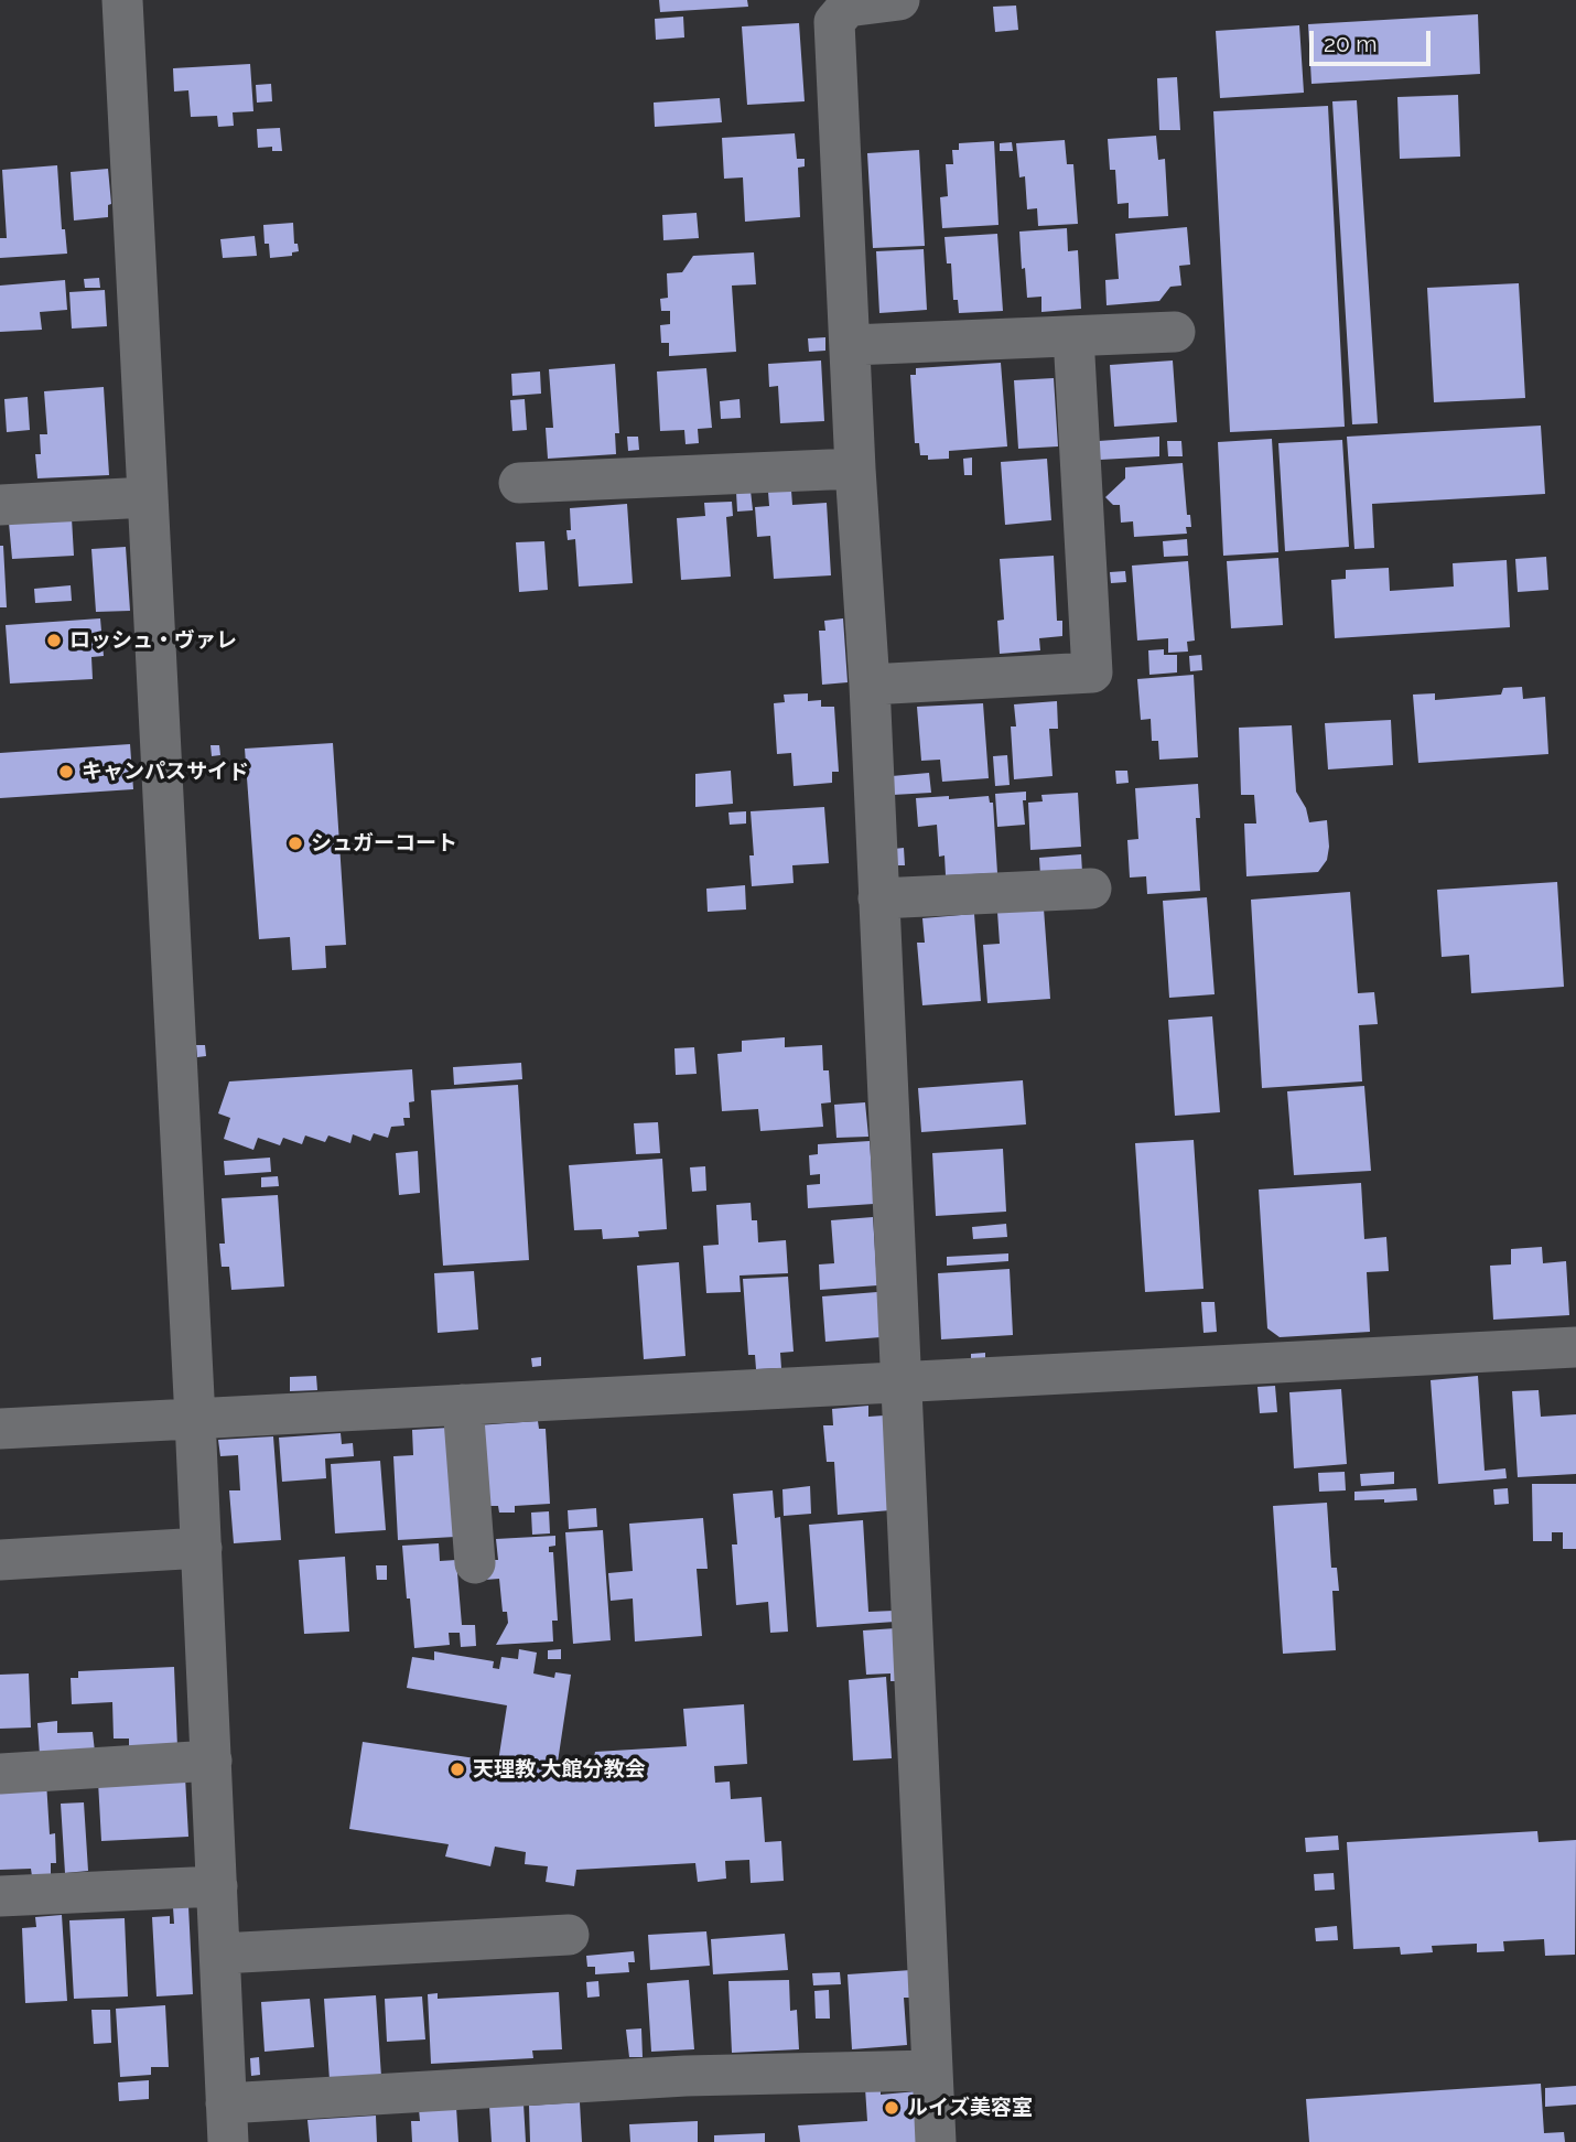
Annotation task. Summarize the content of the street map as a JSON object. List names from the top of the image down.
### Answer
{
  "places": [
    "ロッシュ・ヴァレ",
    "キャンパスサイド",
    "シュガーコート",
    "天理教 大館分教会",
    "ルイズ美容室"
  ],
  "scale_bar": "20 m"
}
